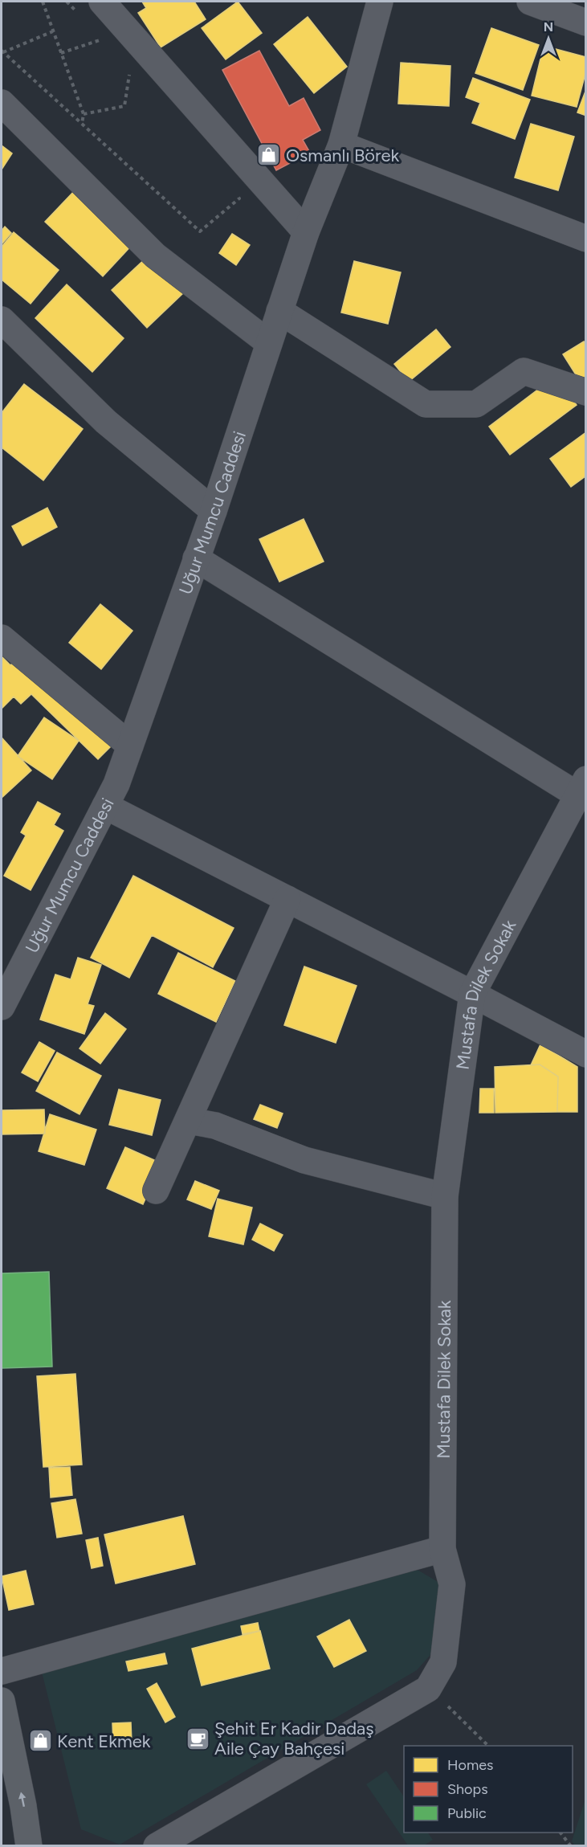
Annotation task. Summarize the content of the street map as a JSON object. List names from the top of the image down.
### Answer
{
  "streets": {
    "street": ["Uğur Mumcu Caddesi", "Mustafa Dilek Sokak"]
  },
  "places": {
    "shop": ["Osmanlı Börek", "Kent Ekmek"],
    "cafe": ["Şehit Er Kadir Dadaş Aile Çay Bahçesi"]
  },
  "legend": ["Homes", "Shops", "Public"],
  "north": "top"
}
